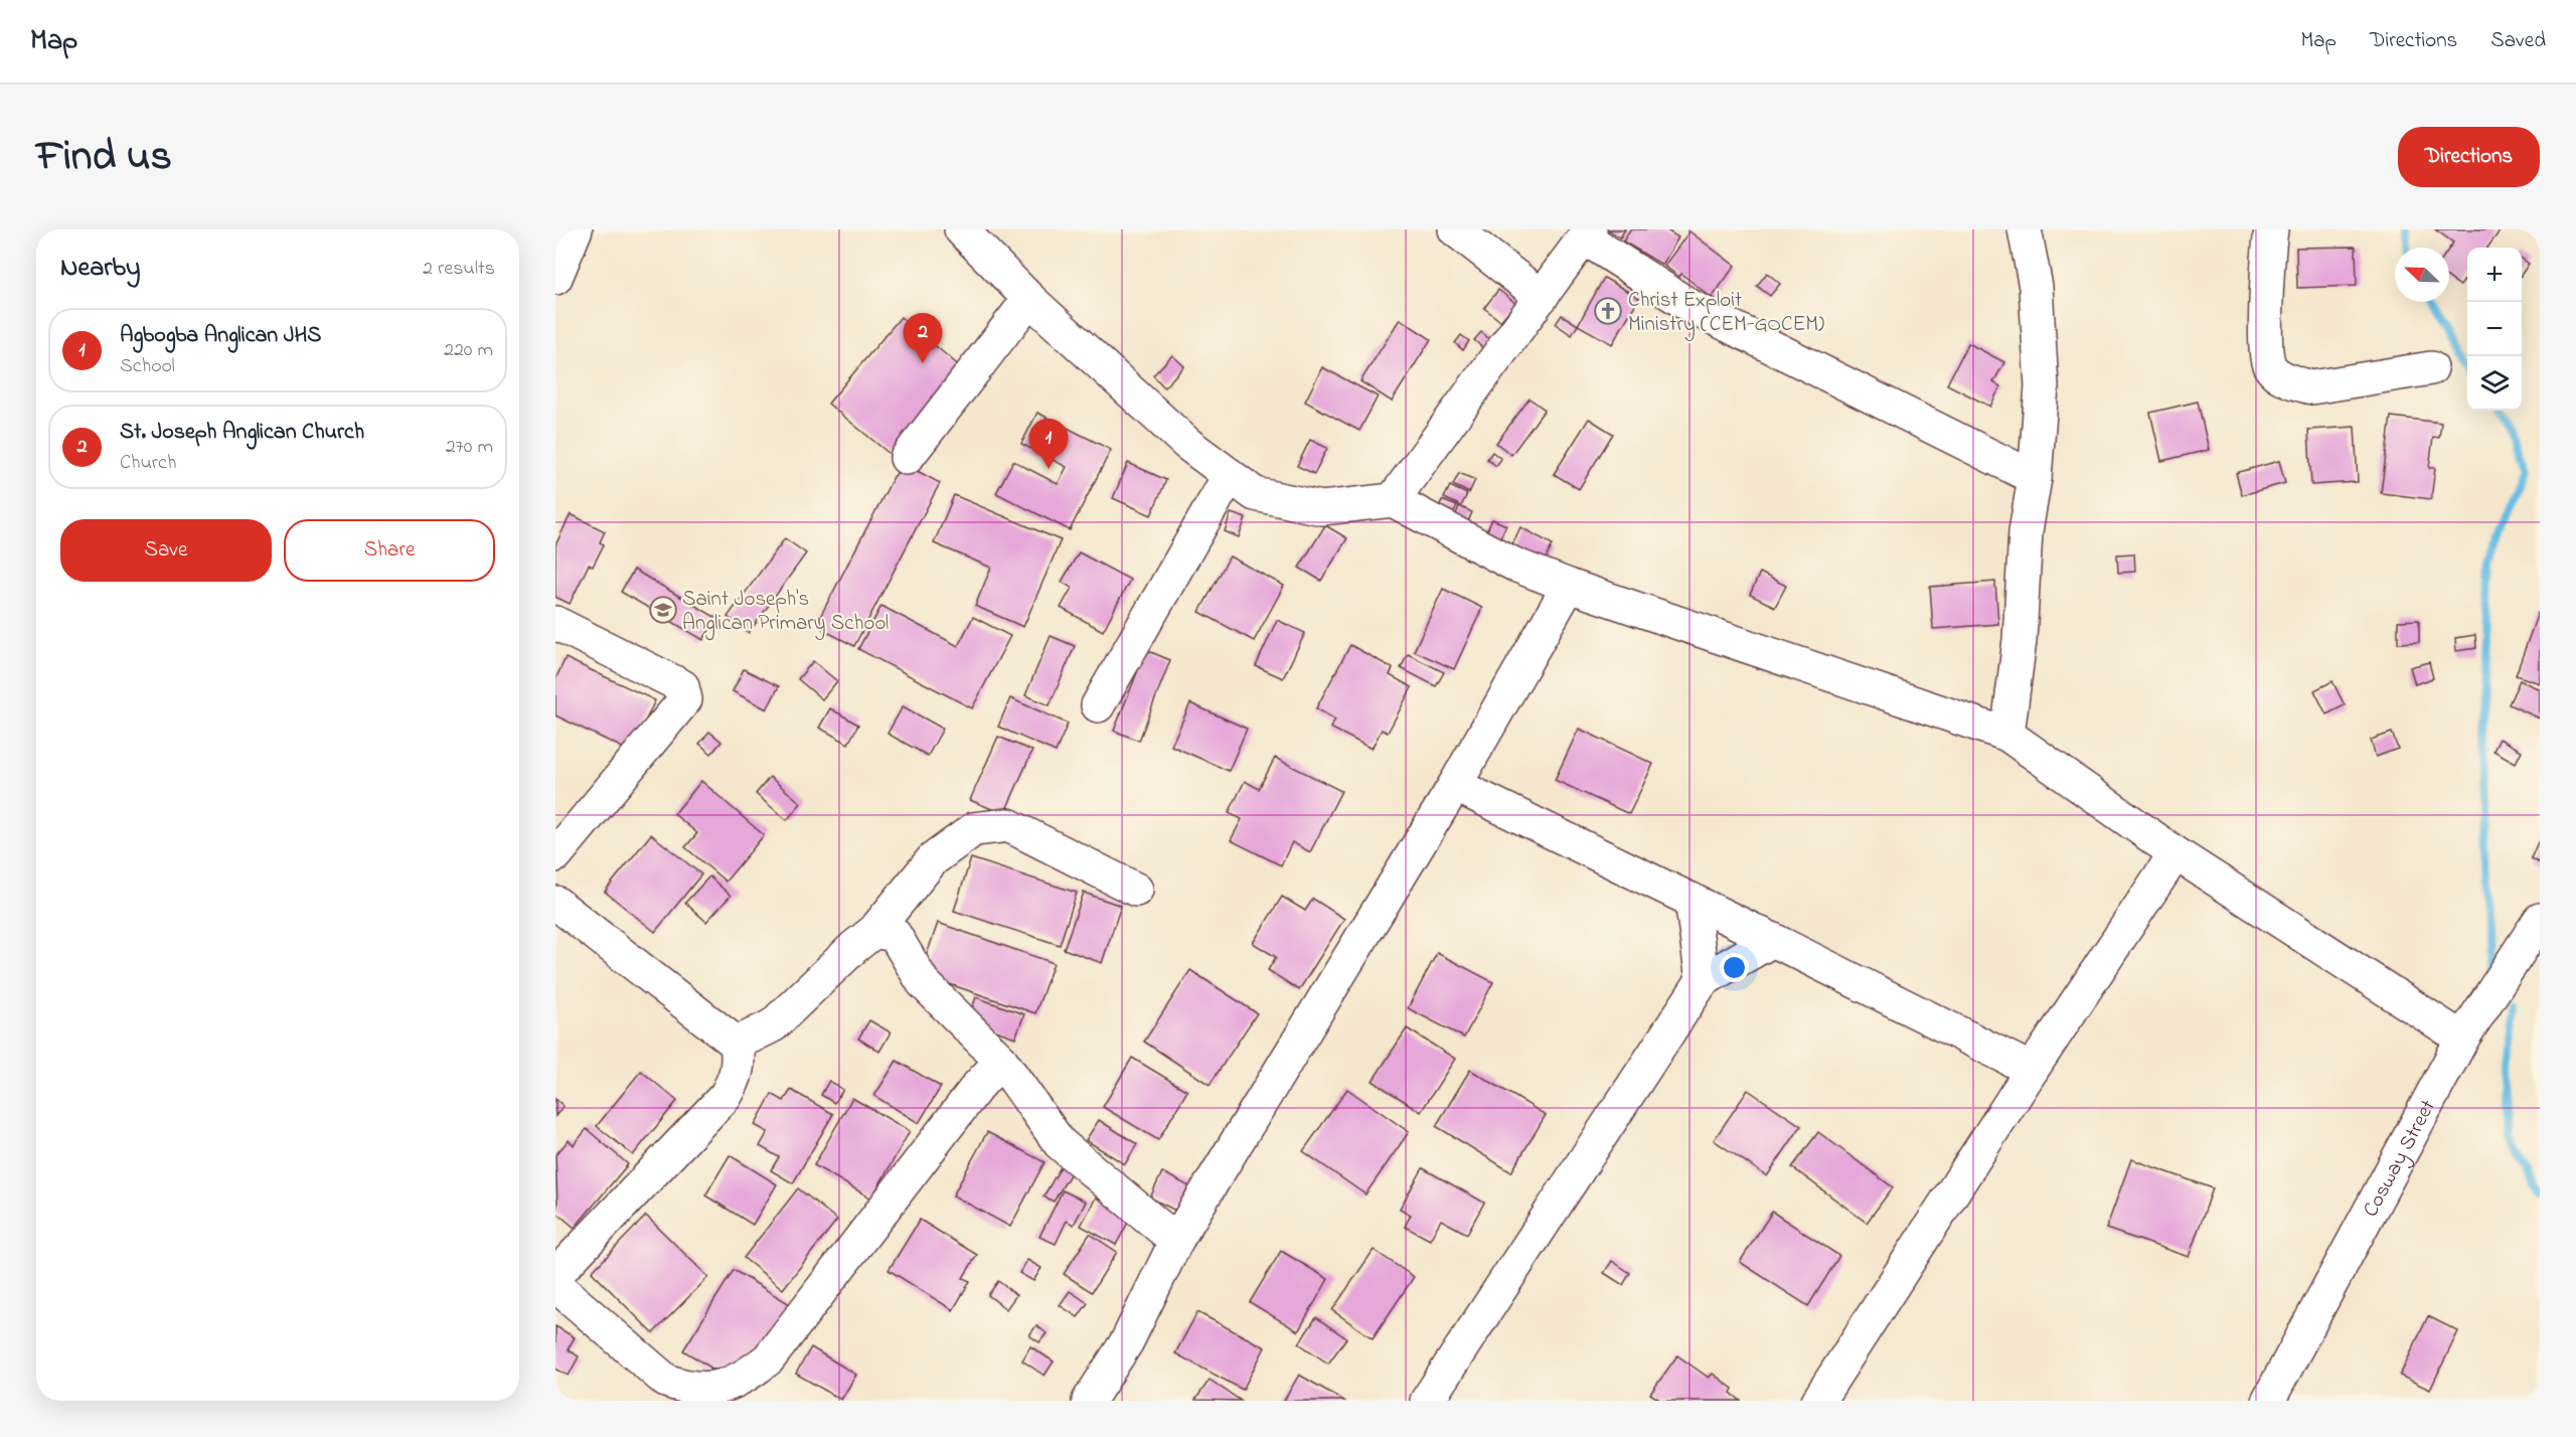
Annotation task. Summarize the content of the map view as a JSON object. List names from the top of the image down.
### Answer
{
  "streets": {
    "street": ["Cosway Street"]
  },
  "places": {
    "church": ["Christ Exploit Ministry (CEM-GOCEM)"],
    "school or university": ["Saint Joseph's Anglican Primary School"]
  },
  "north": "top left",
  "page": {
    "header": "Map",
    "nav": ["Map", "Directions", "Saved"],
    "title": "Find us",
    "buttons": [
      "Directions",
      ["Save", "Share"]
    ],
    "heading": ["Nearby", "2 results"],
    "map_buttons": ["+", "−"],
    "list": [
      {
        "mark": "1",
        "name": "Agbogba Anglican JHS",
        "note": "School",
        "value": "220 m"
      },
      {
        "mark": "2",
        "name": "St. Joseph Anglican Church",
        "note": "Church",
        "value": "270 m"
      }
    ],
    "pins": ["2", "1"]
  }
}
